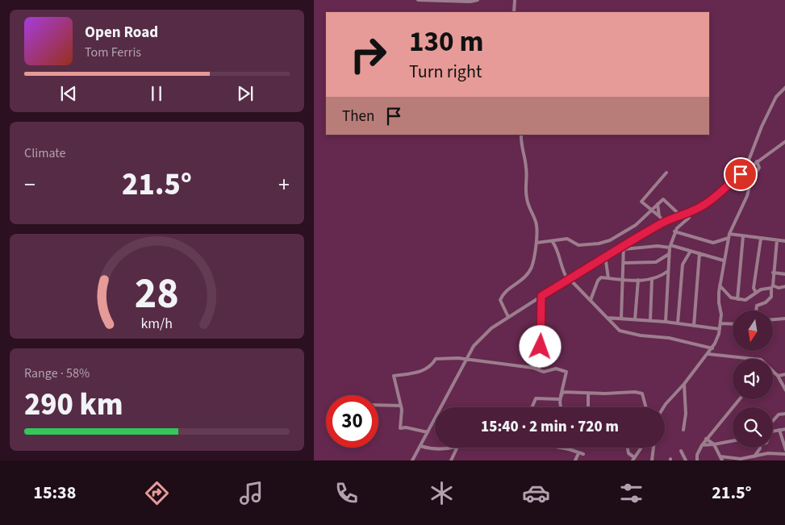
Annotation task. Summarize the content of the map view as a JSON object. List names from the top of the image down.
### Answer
{
  "north": "bottom",
  "page": {
    "turn": ["130 m", "Turn right"],
    "song": ["Open Road", "Tom Ferris"],
    "then": "Then",
    "tile": [
      "Climate",
      ["Range · 58%", "290 km"]
    ],
    "heat": ["−", "21.5°", "+"],
    "limit": "30",
    "trip": "15:40 · 2 min · 720 m",
    "tabs": ["15:38", "21.5°"],
    "gauge": ["28", "km/h"]
  }
}
